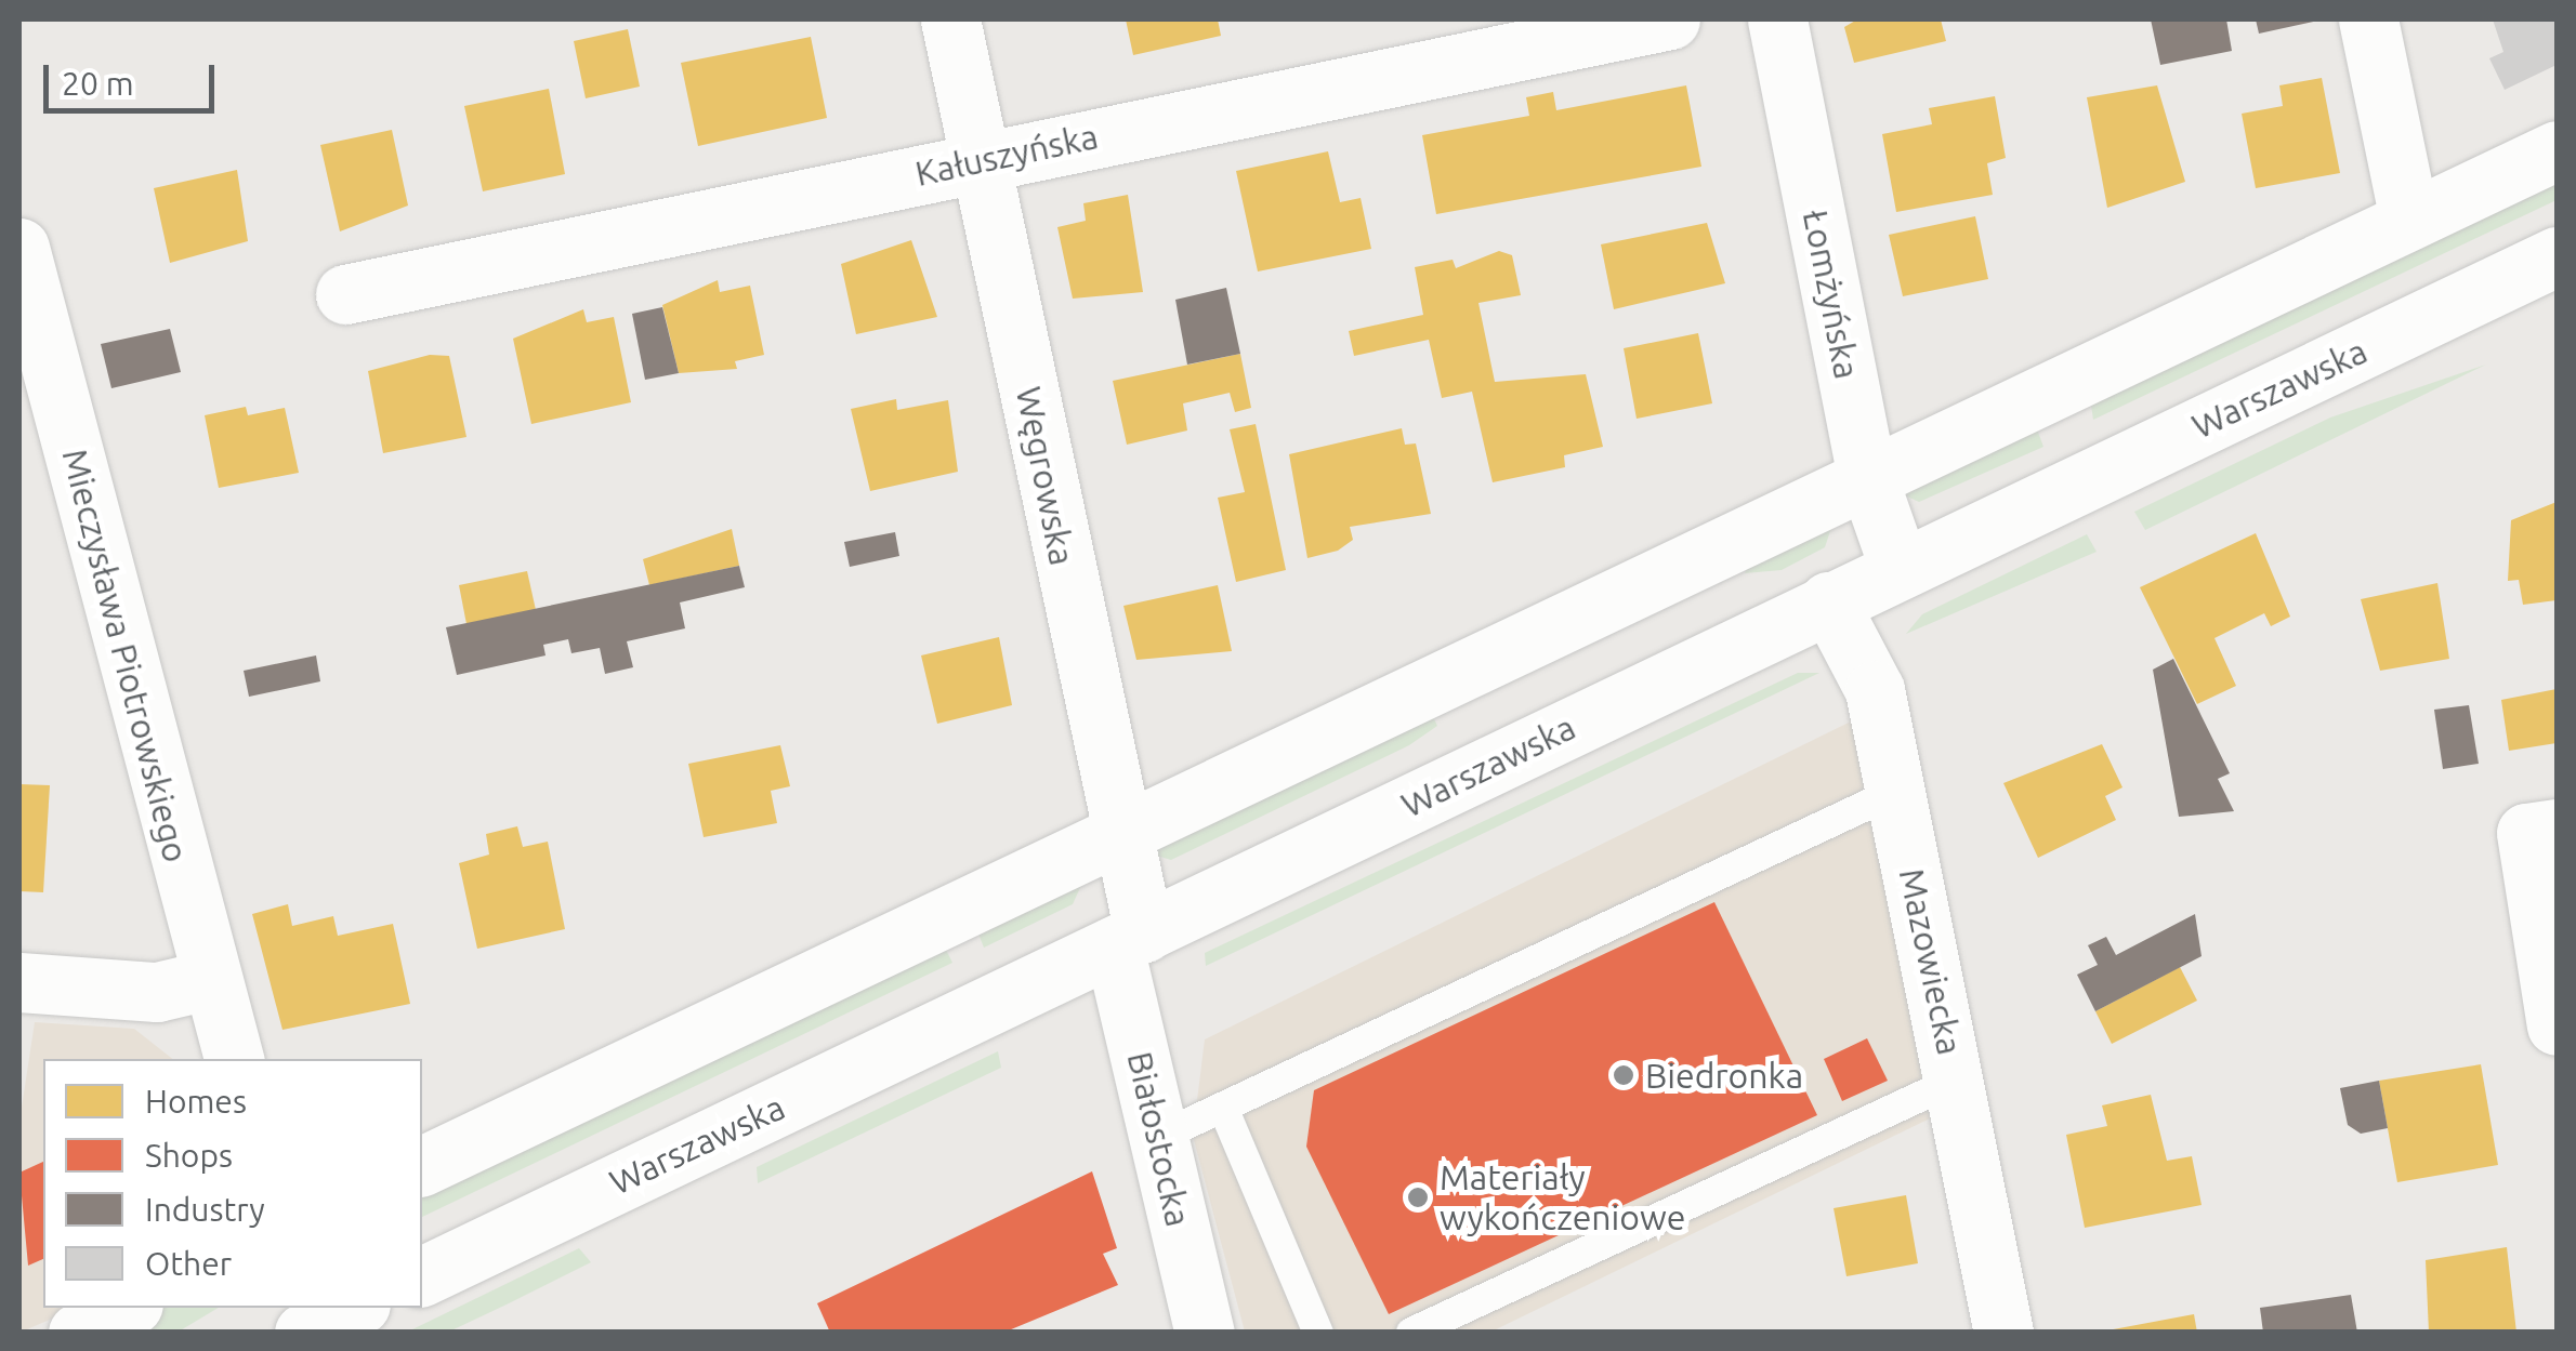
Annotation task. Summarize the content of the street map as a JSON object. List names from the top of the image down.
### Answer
{
  "streets": {
    "street": [
      "Kałuszyńska",
      "Łomżyńska",
      "Warszawska",
      "Węgrowska",
      "Mieczysława Piotrowskiego",
      "Mazowiecka",
      "Białostocka"
    ]
  },
  "crossings": [
    ["Kałuszyńska", "Węgrowska"],
    ["Łomżyńska", "Warszawska"],
    ["Warszawska", "Węgrowska"],
    ["Warszawska", "Mazowiecka"],
    ["Warszawska", "Białostocka"],
    ["Węgrowska", "Białostocka"]
  ],
  "places": ["Biedronka", "Materiały wykończeniowe"],
  "legend": [
    "Homes",
    "Shops",
    "Industry",
    "Other"
  ],
  "scale_bar": "20 m"
}
